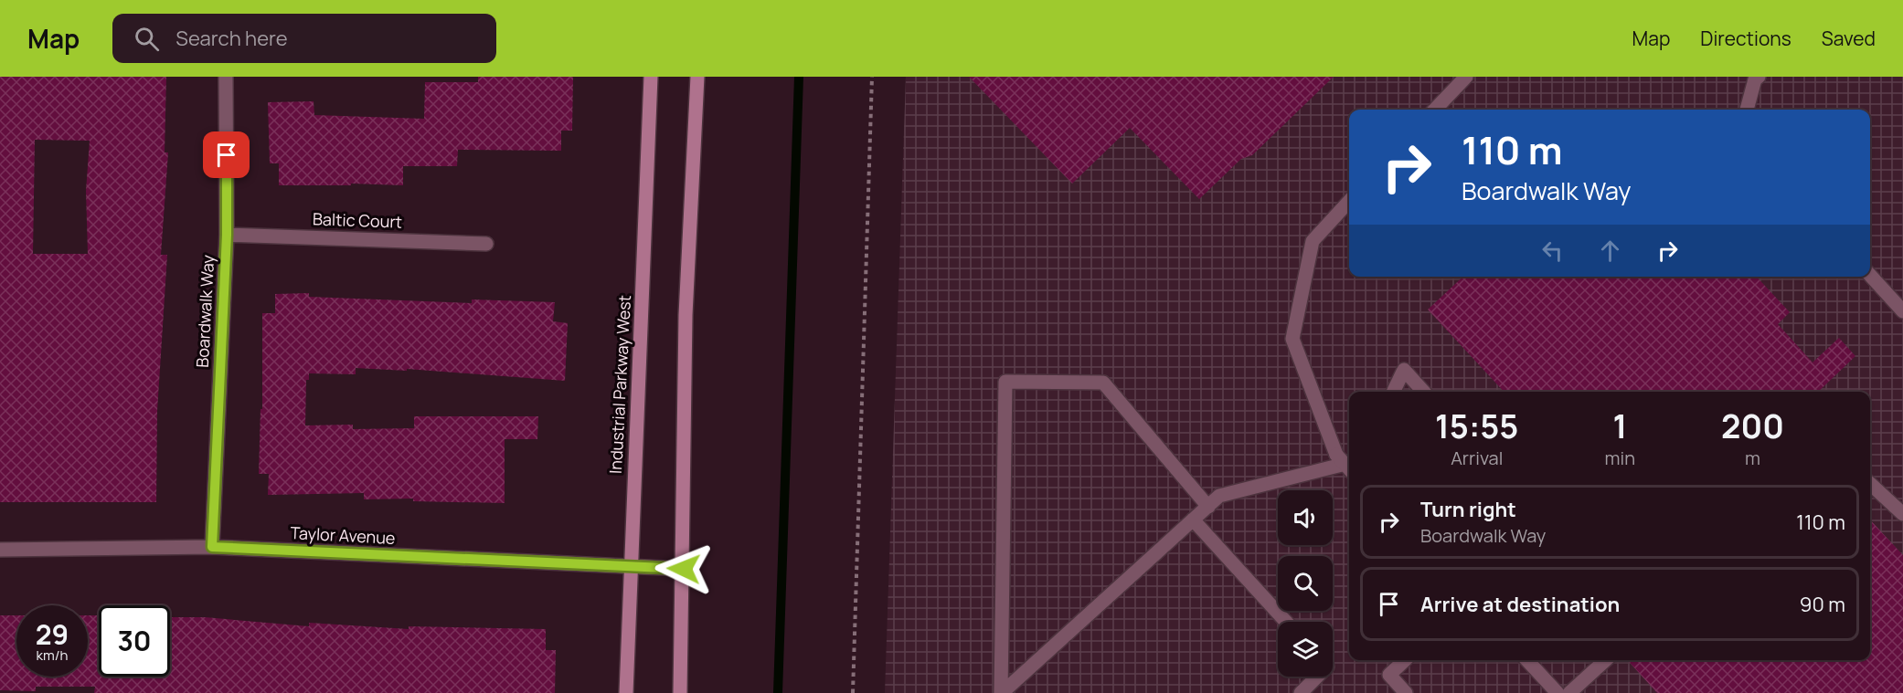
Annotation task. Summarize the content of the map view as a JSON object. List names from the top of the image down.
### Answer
{
  "streets": {
    "main road": ["Industrial Parkway West"],
    "street": ["Baltic Court", "Boardwalk Way", "Taylor Avenue"]
  },
  "crossings": [
    ["Baltic Court", "Boardwalk Way"],
    ["Boardwalk Way", "Taylor Avenue"],
    ["Industrial Parkway West", "Taylor Avenue"]
  ],
  "page": {
    "header": "Map",
    "search": "Search here",
    "nav": ["Map", "Directions", "Saved"],
    "turn": ["110 m", "Boardwalk Way"],
    "eta": [
      "15:55",
      "Arrival",
      "1",
      "min",
      "200",
      "m"
    ],
    "list": [
      {
        "name": "Turn right",
        "note": "Boardwalk Way",
        "value": "110 m"
      },
      {
        "name": "Arrive at destination",
        "value": "90 m"
      }
    ],
    "speed": "29 km/h",
    "limit": "30"
  }
}
